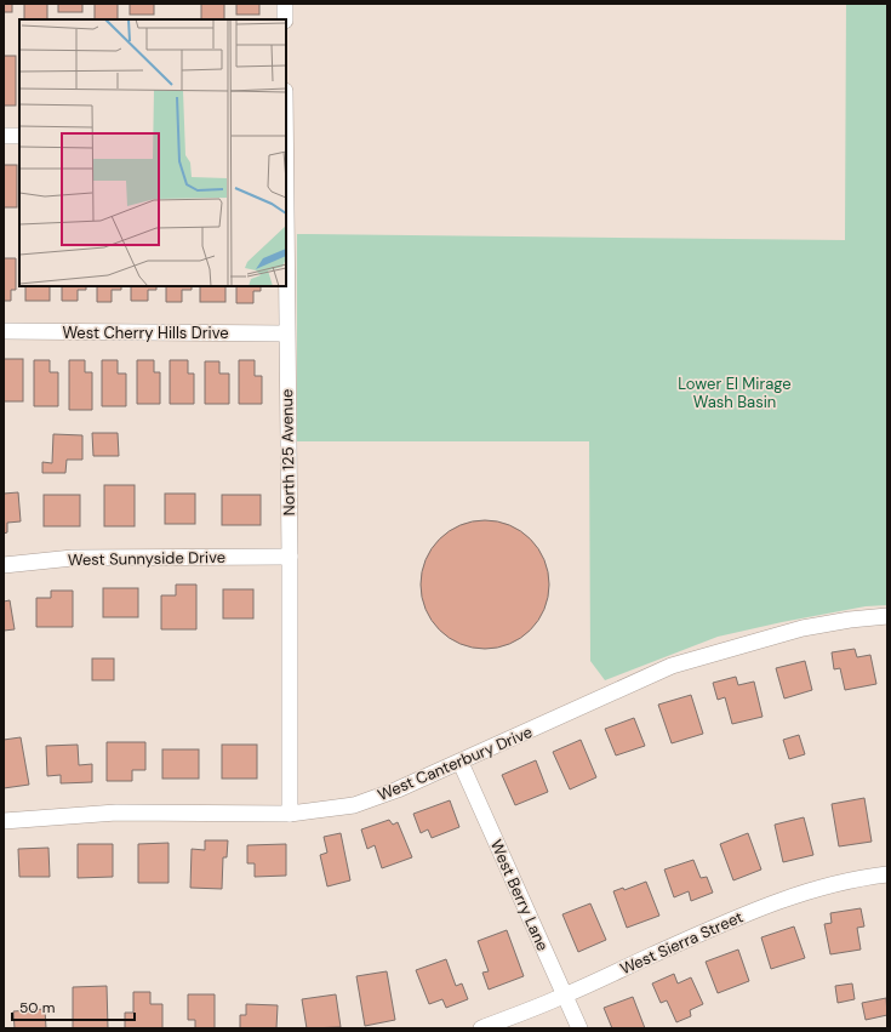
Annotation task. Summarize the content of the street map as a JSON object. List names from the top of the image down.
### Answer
{
  "streets": {
    "street": [
      "West Cherry Hills Drive",
      "North 125 Avenue",
      "West Sunnyside Drive",
      "West Canterbury Drive",
      "West Berry Lane",
      "West Sierra Street"
    ]
  },
  "crossings": [
    ["West Cherry Hills Drive", "North 125 Avenue"],
    ["North 125 Avenue", "West Sunnyside Drive"],
    ["North 125 Avenue", "West Canterbury Drive"],
    ["West Canterbury Drive", "West Berry Lane"],
    ["West Berry Lane", "West Sierra Street"]
  ],
  "parks": ["Lower El Mirage Wash Basin"],
  "scale_bar": "50 m"
}
